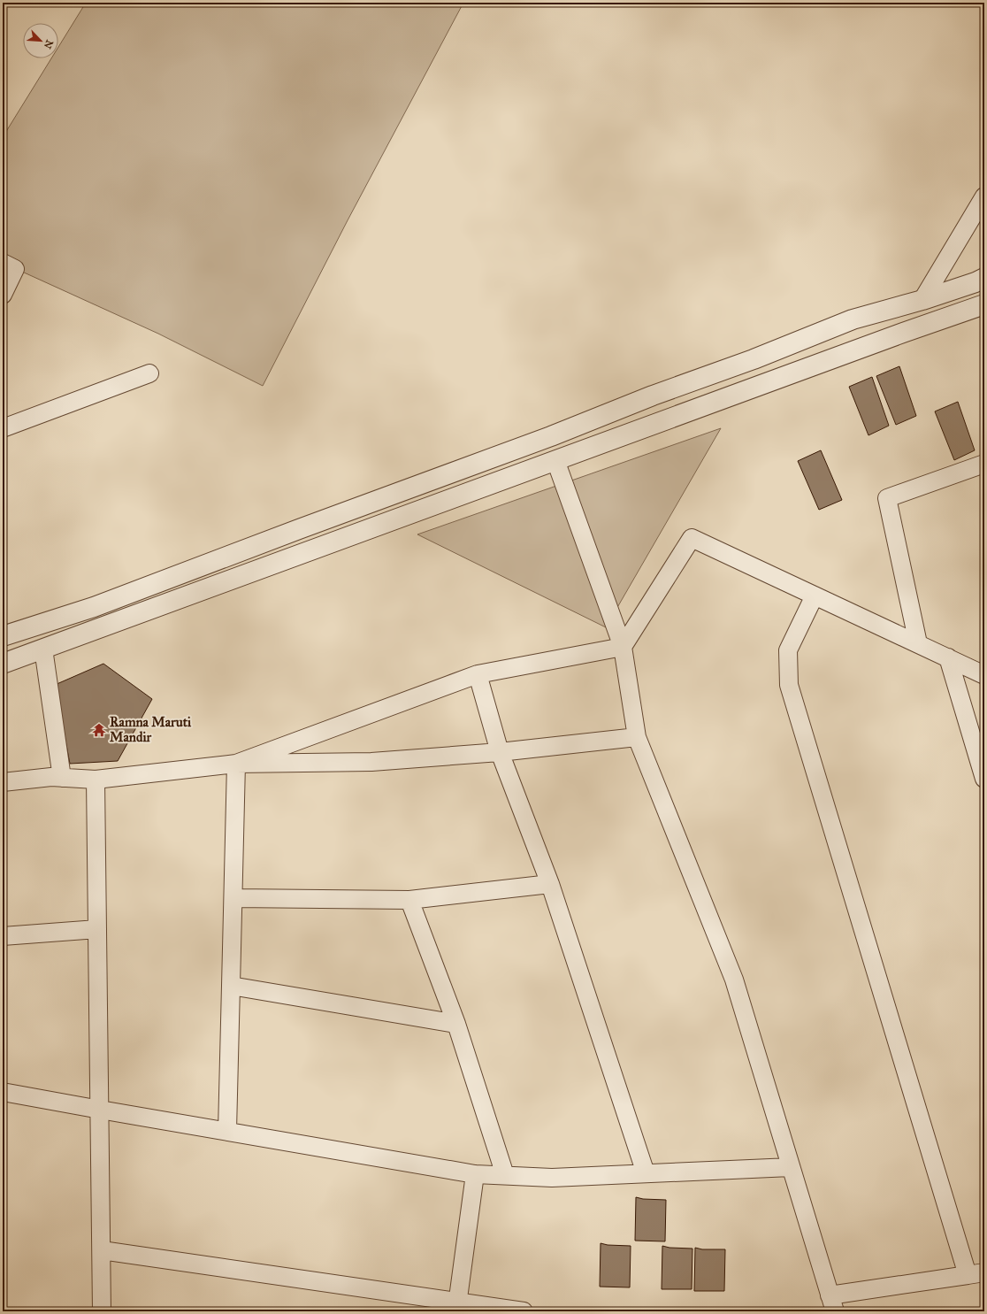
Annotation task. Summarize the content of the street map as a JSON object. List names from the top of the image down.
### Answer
{
  "places": {
    "temple": ["Ramna Maruti Mandir"]
  },
  "north": "bottom right"
}
